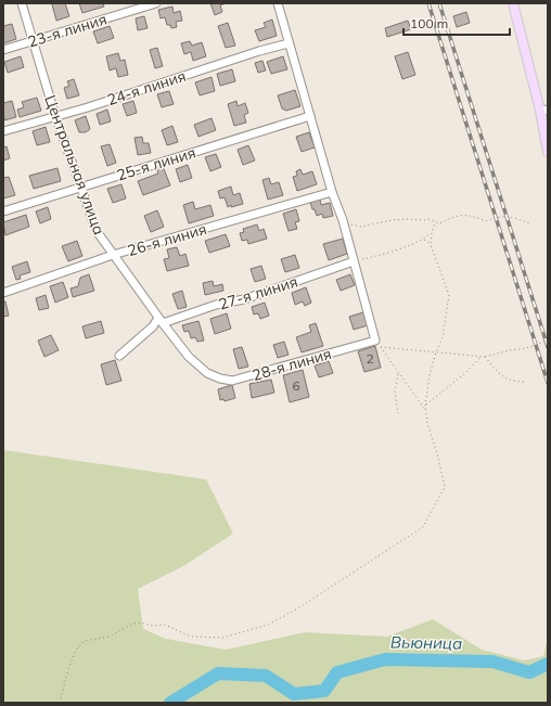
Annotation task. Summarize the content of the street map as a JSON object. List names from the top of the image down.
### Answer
{
  "streets": {
    "street": [
      "23-я линия",
      "24-я линия",
      "25-я линия",
      "Центральная улица",
      "26-я линия",
      "27-я линия",
      "28-я линия"
    ]
  },
  "crossings": [
    ["23-я линия", "Центральная улица"],
    ["24-я линия", "Центральная улица"],
    ["25-я линия", "Центральная улица"],
    ["Центральная улица", "26-я линия"],
    ["Центральная улица", "27-я линия"],
    ["Центральная улица", "28-я линия"]
  ],
  "water": ["Вьюница"],
  "house_numbers": ["2", "6"],
  "scale_bar": "100 m"
}
